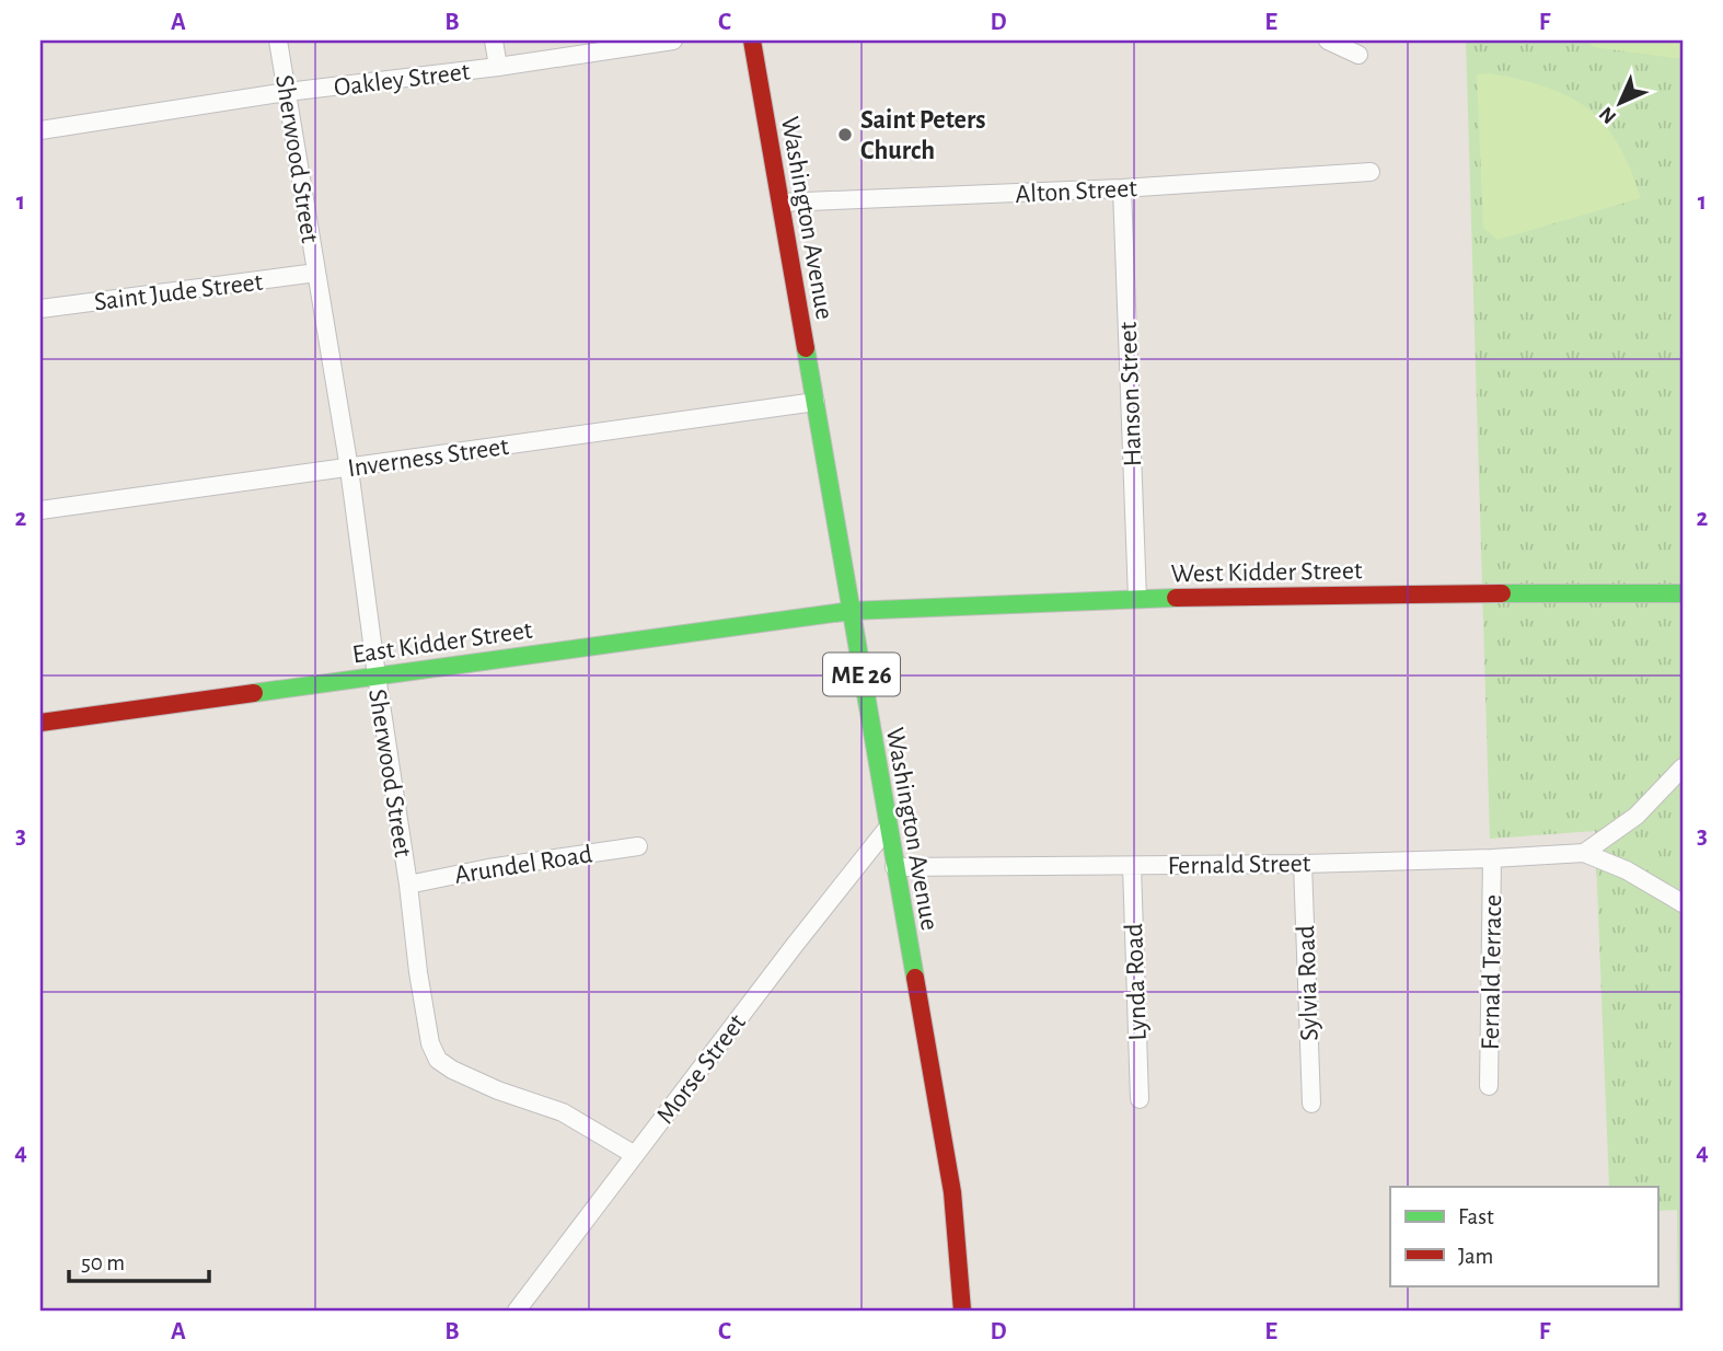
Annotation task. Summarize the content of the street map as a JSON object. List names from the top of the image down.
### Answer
{
  "streets": {
    "street": [
      "Oakley Street",
      "Sherwood Street",
      "Alton Street",
      "Washington Avenue",
      "Saint Jude Street",
      "Hanson Street",
      "Inverness Street",
      "West Kidder Street",
      "East Kidder Street",
      "ME 26",
      "Arundel Road",
      "Fernald Street",
      "Fernald Terrace",
      "Lynda Road",
      "Sylvia Road",
      "Morse Street"
    ]
  },
  "crossings": [
    ["Oakley Street", "Sherwood Street"],
    ["Sherwood Street", "Saint Jude Street"],
    ["Sherwood Street", "Inverness Street"],
    ["Sherwood Street", "East Kidder Street"],
    ["Sherwood Street", "Arundel Road"],
    ["Sherwood Street", "Morse Street"],
    ["Alton Street", "Washington Avenue"],
    ["Alton Street", "Hanson Street"],
    ["Washington Avenue", "Inverness Street"],
    ["Washington Avenue", "West Kidder Street"],
    ["Washington Avenue", "East Kidder Street"],
    ["Washington Avenue", "Fernald Street"],
    ["Washington Avenue", "Morse Street"],
    ["Hanson Street", "West Kidder Street"],
    ["West Kidder Street", "East Kidder Street"],
    ["Fernald Street", "Fernald Terrace"],
    ["Fernald Street", "Lynda Road"],
    ["Fernald Street", "Sylvia Road"]
  ],
  "places": ["Saint Peters Church"],
  "legend": ["Fast", "Jam"],
  "scale_bar": "50 m",
  "north": "bottom left",
  "grid": {
    "columns": [
      "A",
      "B",
      "C",
      "D",
      "E",
      "F"
    ],
    "rows": [
      "1",
      "2",
      "3",
      "4"
    ]
  }
}
